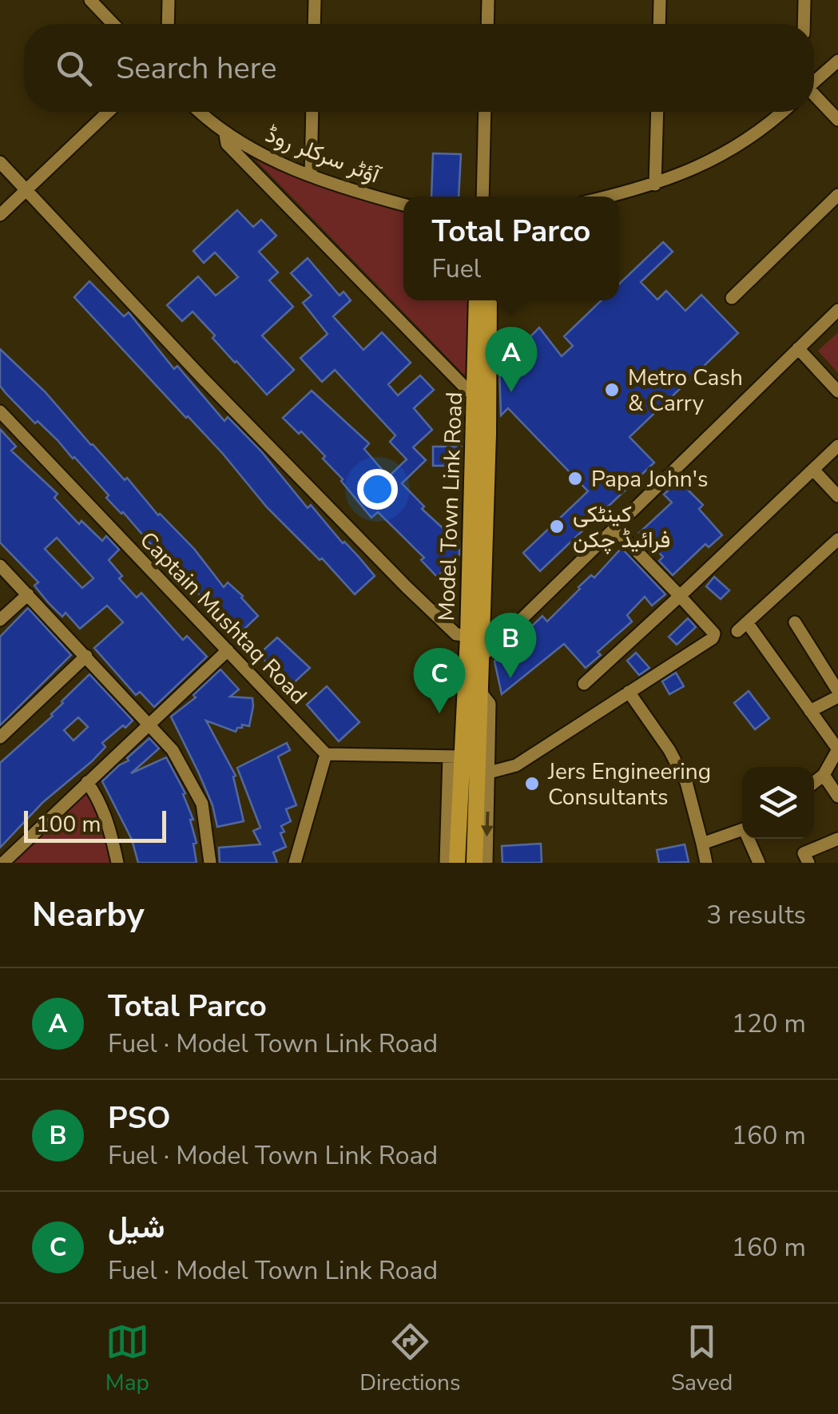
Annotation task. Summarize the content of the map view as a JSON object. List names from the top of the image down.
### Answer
{
  "streets": {
    "main road": ["Model Town Link Road"],
    "street": ["آؤٹر سرکلر روڈ", "Captain Mushtaq Road"]
  },
  "places": [
    "Metro Cash & Carry",
    "Papa John's",
    "کینٹکی فرائیڈ چکن",
    "Jers Engineering Consultants"
  ],
  "scale_bar": "100 m",
  "page": {
    "search": "Search here",
    "popup": ["Total Parco", "Fuel"],
    "pins": ["A", "B", "C"],
    "scale": "100 m",
    "heading": ["Nearby", "3 results"],
    "list": [
      {
        "mark": "A",
        "name": "Total Parco",
        "note": "Fuel · Model Town Link Road",
        "value": "120 m"
      },
      {
        "mark": "B",
        "name": "PSO",
        "note": "Fuel · Model Town Link Road",
        "value": "160 m"
      },
      {
        "mark": "C",
        "name": "شیل",
        "note": "Fuel · Model Town Link Road",
        "value": "160 m"
      }
    ],
    "nav": ["Map", "Directions", "Saved"]
  }
}
